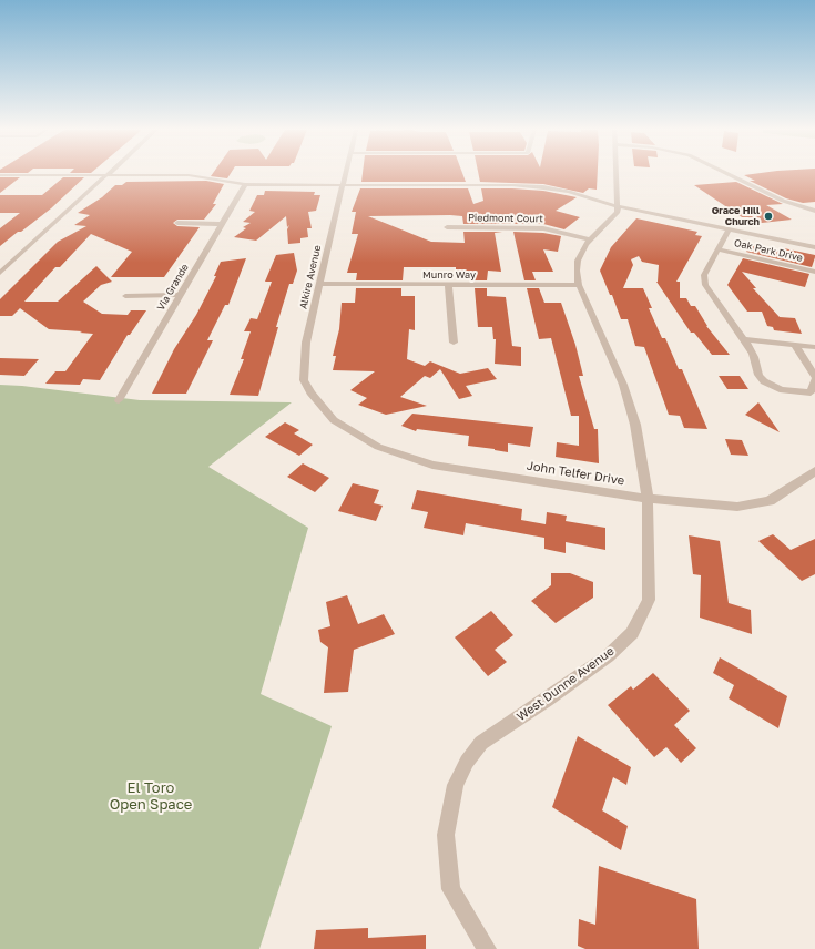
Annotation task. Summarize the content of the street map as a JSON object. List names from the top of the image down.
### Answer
{
  "streets": {
    "street": [
      "Piedmont Court",
      "Oak Park Drive",
      "Munro Way",
      "Alkire Avenue",
      "Via Grande",
      "John Telfer Drive",
      "West Dunne Avenue"
    ]
  },
  "crossings": [
    ["Piedmont Court", "West Dunne Avenue"],
    ["Munro Way", "Alkire Avenue"],
    ["Munro Way", "West Dunne Avenue"],
    ["Alkire Avenue", "John Telfer Drive"],
    ["John Telfer Drive", "West Dunne Avenue"]
  ],
  "parks": ["El Toro Open Space"],
  "places": ["Grace Hill Church"]
}
